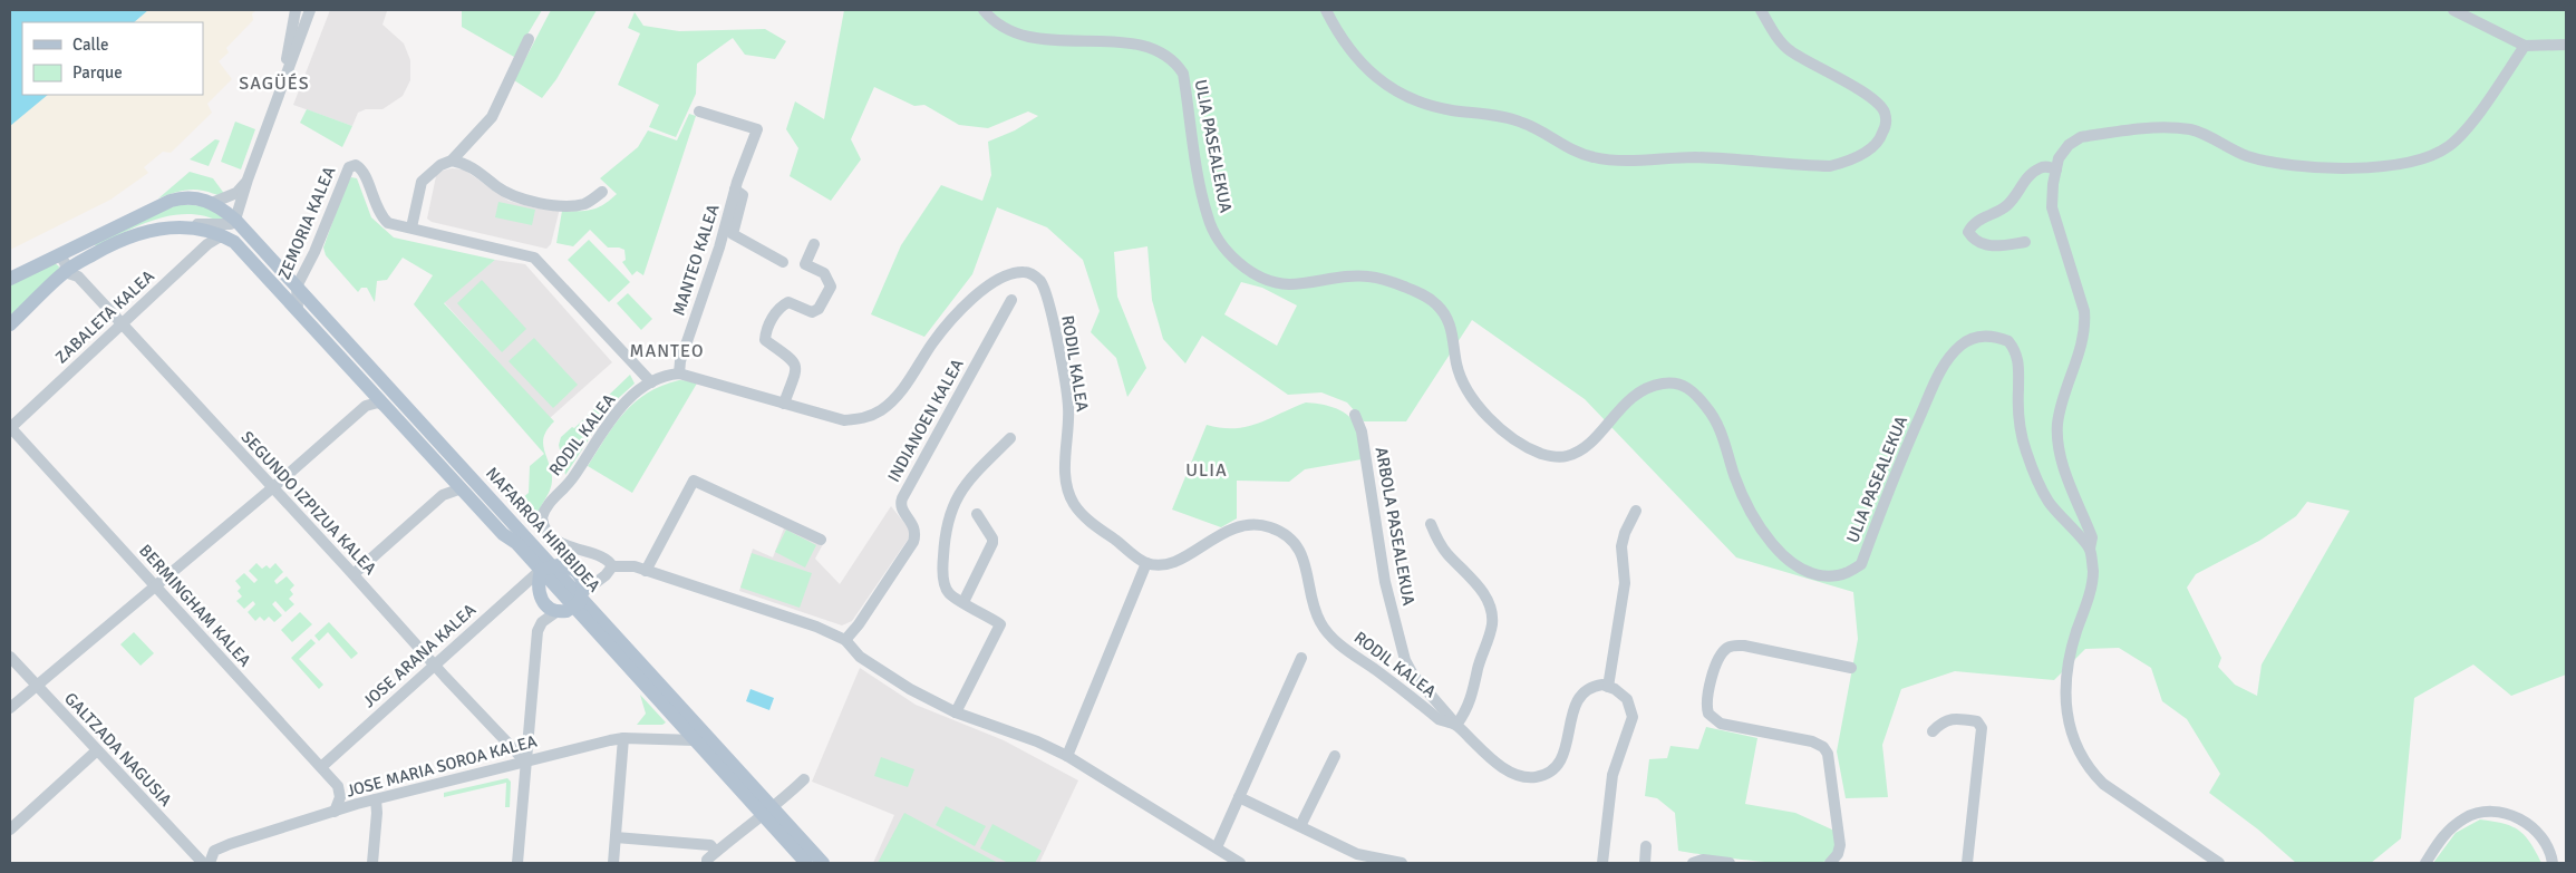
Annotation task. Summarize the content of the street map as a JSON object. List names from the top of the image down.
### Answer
{
  "streets": {
    "main road": ["NAFARROA HIRIBIDEA"],
    "street": [
      "ULIA PASEALEKUA",
      "ZEMORIA KALEA",
      "MANTEO KALEA",
      "ZABALETA KALEA",
      "RODIL KALEA",
      "INDIANOEN KALEA",
      "SEGUNDO IZPIZUA KALEA",
      "ARBOLA PASEALEKUA",
      "BERMINGHAM KALEA",
      "JOSE ARANA KALEA",
      "GALTZADA NAGUSIA",
      "JOSE MARIA SOROA KALEA"
    ]
  },
  "crossings": [
    ["ZEMORIA KALEA", "NAFARROA HIRIBIDEA"],
    ["MANTEO KALEA", "RODIL KALEA"],
    ["ZABALETA KALEA", "SEGUNDO IZPIZUA KALEA"],
    ["ZABALETA KALEA", "NAFARROA HIRIBIDEA"],
    ["ZABALETA KALEA", "BERMINGHAM KALEA"],
    ["RODIL KALEA", "ARBOLA PASEALEKUA"],
    ["SEGUNDO IZPIZUA KALEA", "JOSE ARANA KALEA"],
    ["SEGUNDO IZPIZUA KALEA", "JOSE MARIA SOROA KALEA"],
    ["NAFARROA HIRIBIDEA", "JOSE ARANA KALEA"],
    ["NAFARROA HIRIBIDEA", "JOSE MARIA SOROA KALEA"],
    ["BERMINGHAM KALEA", "JOSE ARANA KALEA"],
    ["BERMINGHAM KALEA", "JOSE MARIA SOROA KALEA"]
  ],
  "districts": ["SAGÜÉS", "MANTEO", "ULIA"],
  "legend": ["Calle", "Parque"]
}
